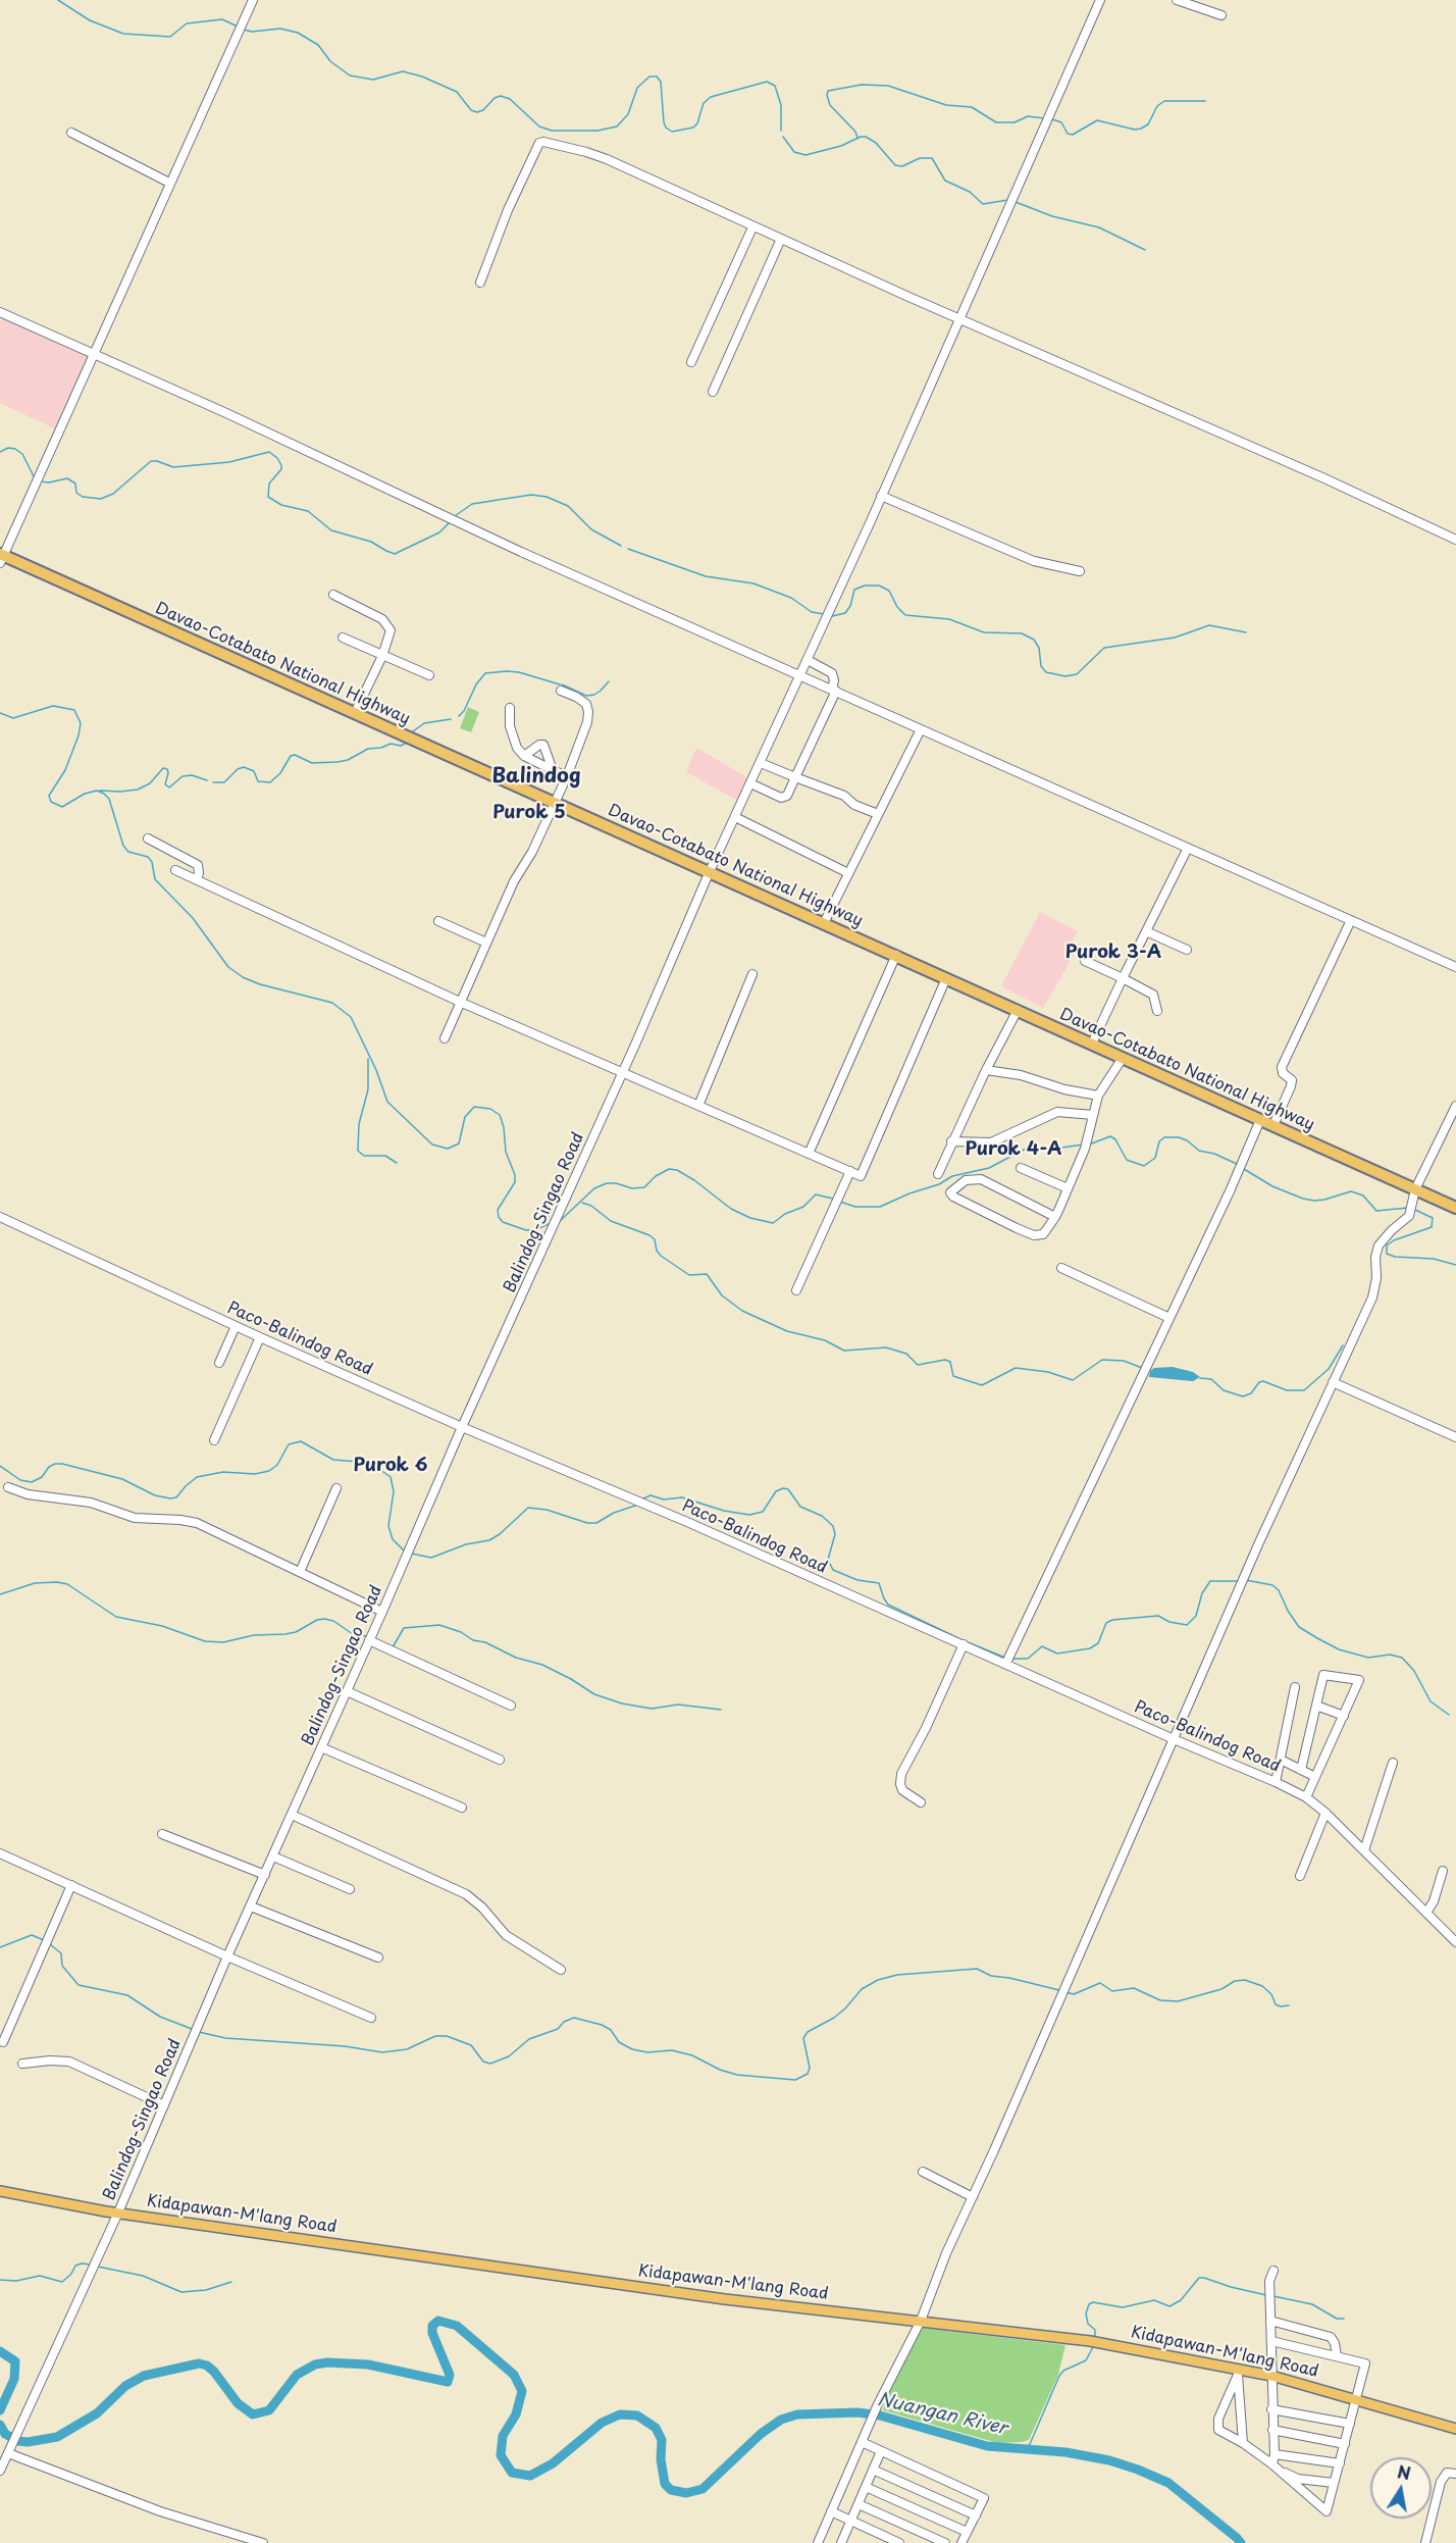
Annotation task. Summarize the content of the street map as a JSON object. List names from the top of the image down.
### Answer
{
  "streets": {
    "highway": ["Davao-Cotabato National Highway"],
    "main road": ["Kidapawan-M'lang Road"],
    "street": ["Balindog-Singao Road", "Paco-Balindog Road"]
  },
  "crossings": [
    ["Davao-Cotabato National Highway", "Balindog-Singao Road"],
    ["Balindog-Singao Road", "Paco-Balindog Road"],
    ["Balindog-Singao Road", "Kidapawan-M'lang Road"]
  ],
  "districts": [
    "Balindog",
    "Purok 5",
    "Purok 3-A",
    "Purok 4-A",
    "Purok 6"
  ],
  "water": ["Nuangan River"],
  "north": "top"
}
